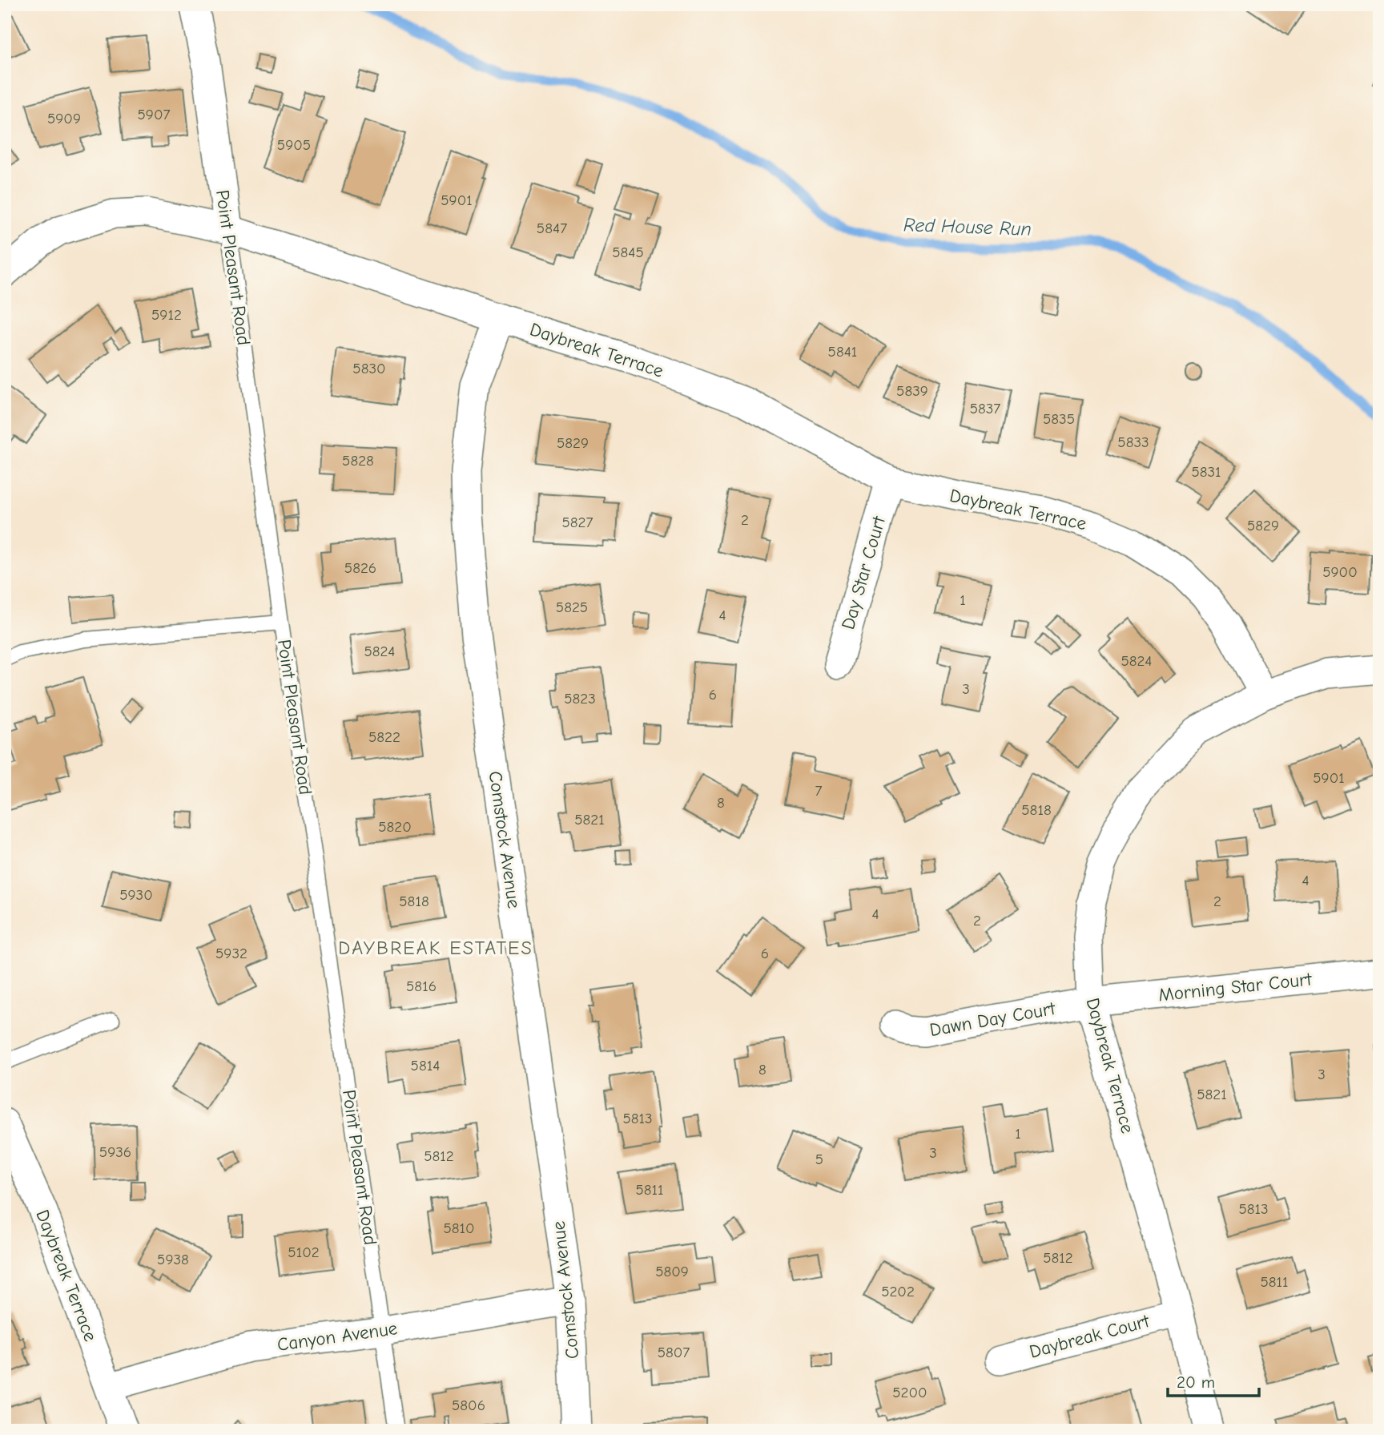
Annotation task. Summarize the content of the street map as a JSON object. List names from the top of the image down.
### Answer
{
  "streets": {
    "street": [
      "Point Pleasant Road",
      "Daybreak Terrace",
      "Day Star Court",
      "Comstock Avenue",
      "Morning Star Court",
      "Dawn Day Court",
      "Canyon Avenue",
      "Daybreak Court"
    ]
  },
  "crossings": [
    ["Point Pleasant Road", "Daybreak Terrace"],
    ["Point Pleasant Road", "Canyon Avenue"],
    ["Daybreak Terrace", "Day Star Court"],
    ["Daybreak Terrace", "Comstock Avenue"],
    ["Daybreak Terrace", "Morning Star Court"],
    ["Daybreak Terrace", "Dawn Day Court"],
    ["Daybreak Terrace", "Canyon Avenue"],
    ["Daybreak Terrace", "Daybreak Court"],
    ["Comstock Avenue", "Canyon Avenue"],
    ["Morning Star Court", "Dawn Day Court"]
  ],
  "districts": ["DAYBREAK ESTATES"],
  "water": ["Red House Run"],
  "house_numbers": [
    "5907",
    "5909",
    "5905",
    "5901",
    "5847",
    "5845",
    "5912",
    "5841",
    "5830",
    "5839",
    "5837",
    "5835",
    "5833",
    "5829",
    "5828",
    "5831",
    "2",
    "5827",
    "5829",
    "5826",
    "5900",
    "1",
    "5825",
    "4",
    "5824",
    "5824",
    "3",
    "6",
    "5823",
    "5822",
    "5901",
    "7",
    "8",
    "5818",
    "5821",
    "5820",
    "4",
    "5930",
    "5818",
    "2",
    "4",
    "2",
    "5932",
    "6",
    "5816",
    "5814",
    "8",
    "3",
    "5821",
    "5813",
    "1",
    "5936",
    "3",
    "5812",
    "5",
    "5811",
    "5813",
    "5810",
    "5102",
    "5812",
    "5938",
    "5809",
    "5811",
    "5202",
    "5807",
    "5200",
    "5806"
  ],
  "scale_bar": "20 m"
}
